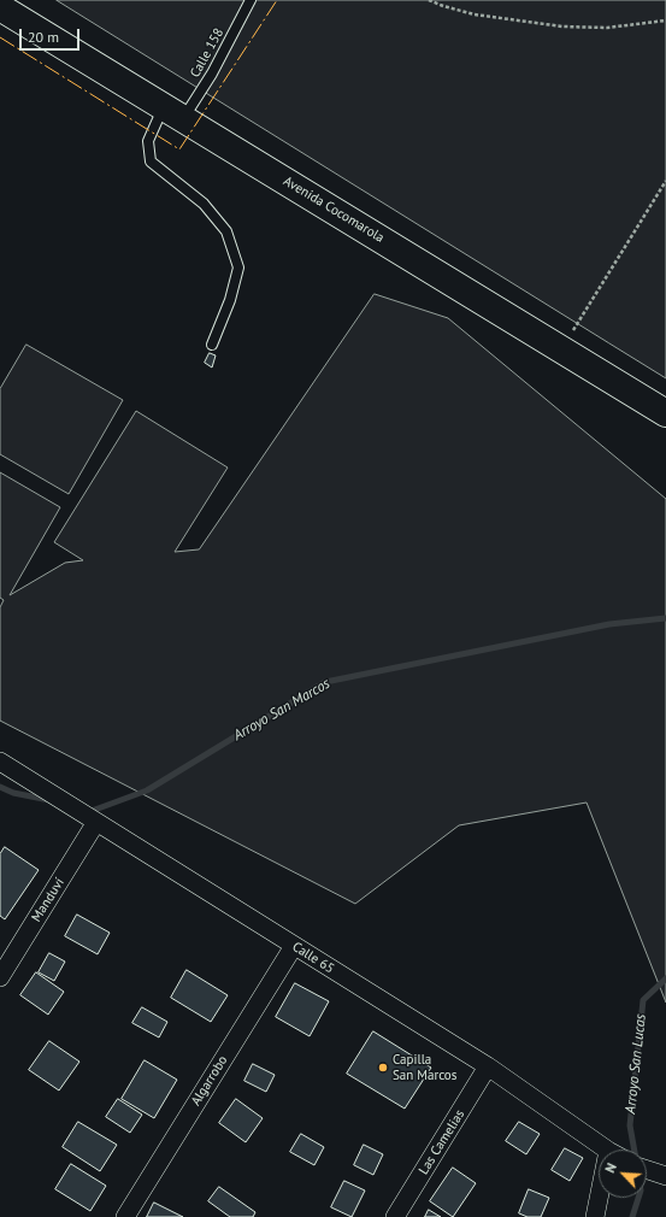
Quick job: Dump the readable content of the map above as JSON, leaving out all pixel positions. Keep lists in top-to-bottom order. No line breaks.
{"streets":{"main road":["Avenida Cocomarola"],"street":["Manduví","Calle 65","Algarrobo","Las Camelias"],"lane":["Calle 158"]},"crossings":[["Calle 158","Avenida Cocomarola"],["Manduví","Calle 65"],["Calle 65","Algarrobo"],["Calle 65","Las Camelias"]],"water":["Arroyo San Marcos","Arroyo San Lucas"],"places":["Capilla San Marcos"],"scale_bar":"20 m","north":"top left"}
